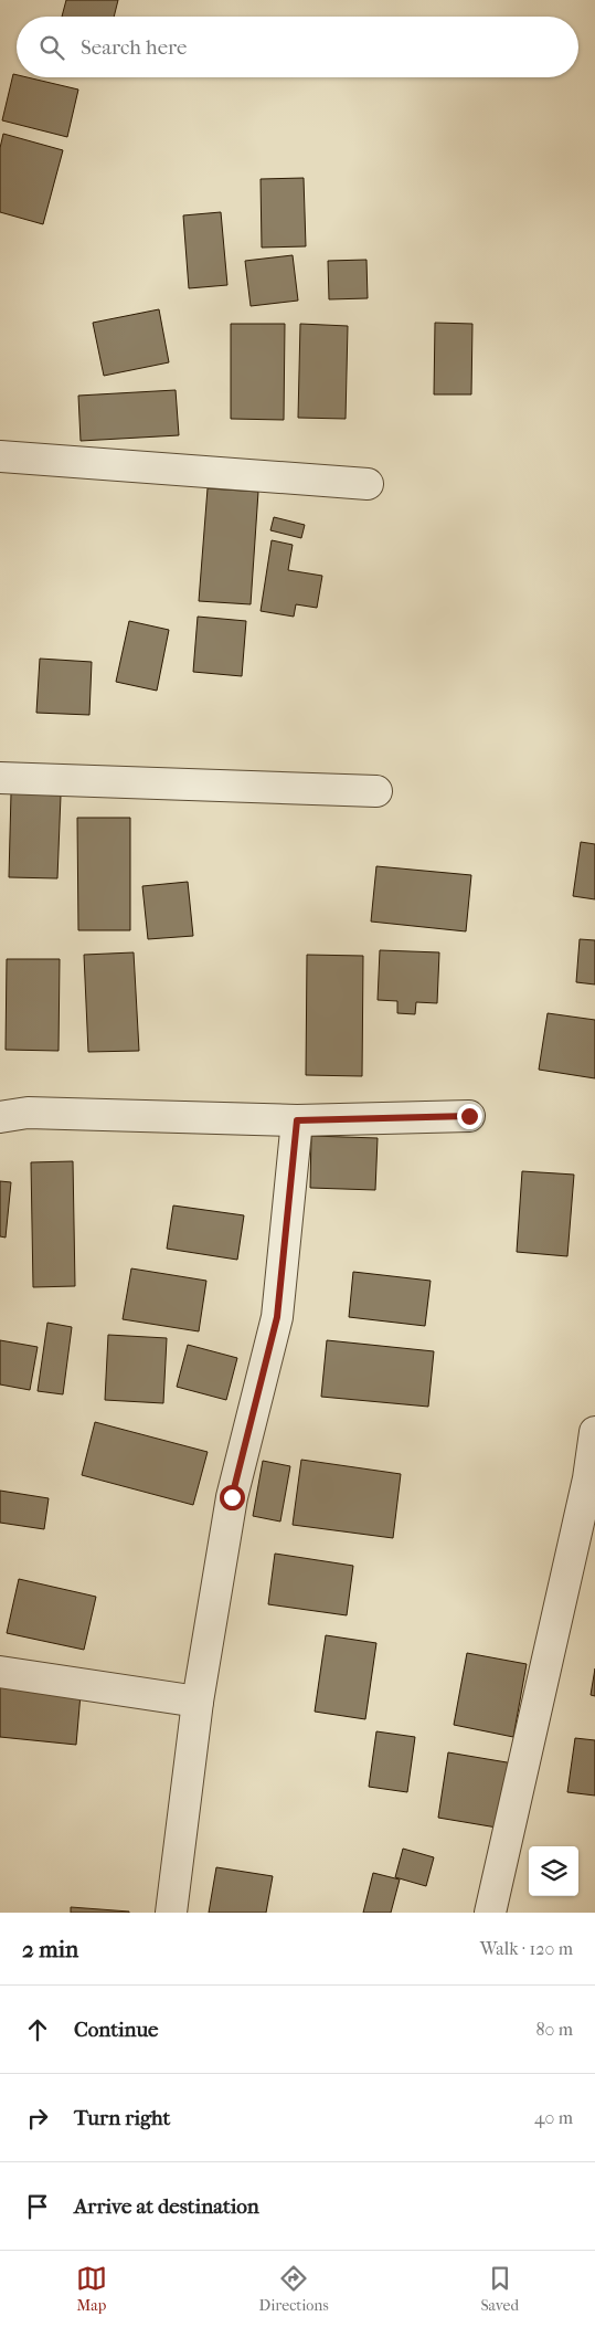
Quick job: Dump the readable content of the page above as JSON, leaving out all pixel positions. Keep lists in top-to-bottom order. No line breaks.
{"page":{"search":"Search here","heading":["2 min","Walk · 120 m"],"list":[["Continue","80 m"],["Turn right","40 m"],"Arrive at destination"],"nav":["Map","Directions","Saved"]}}
